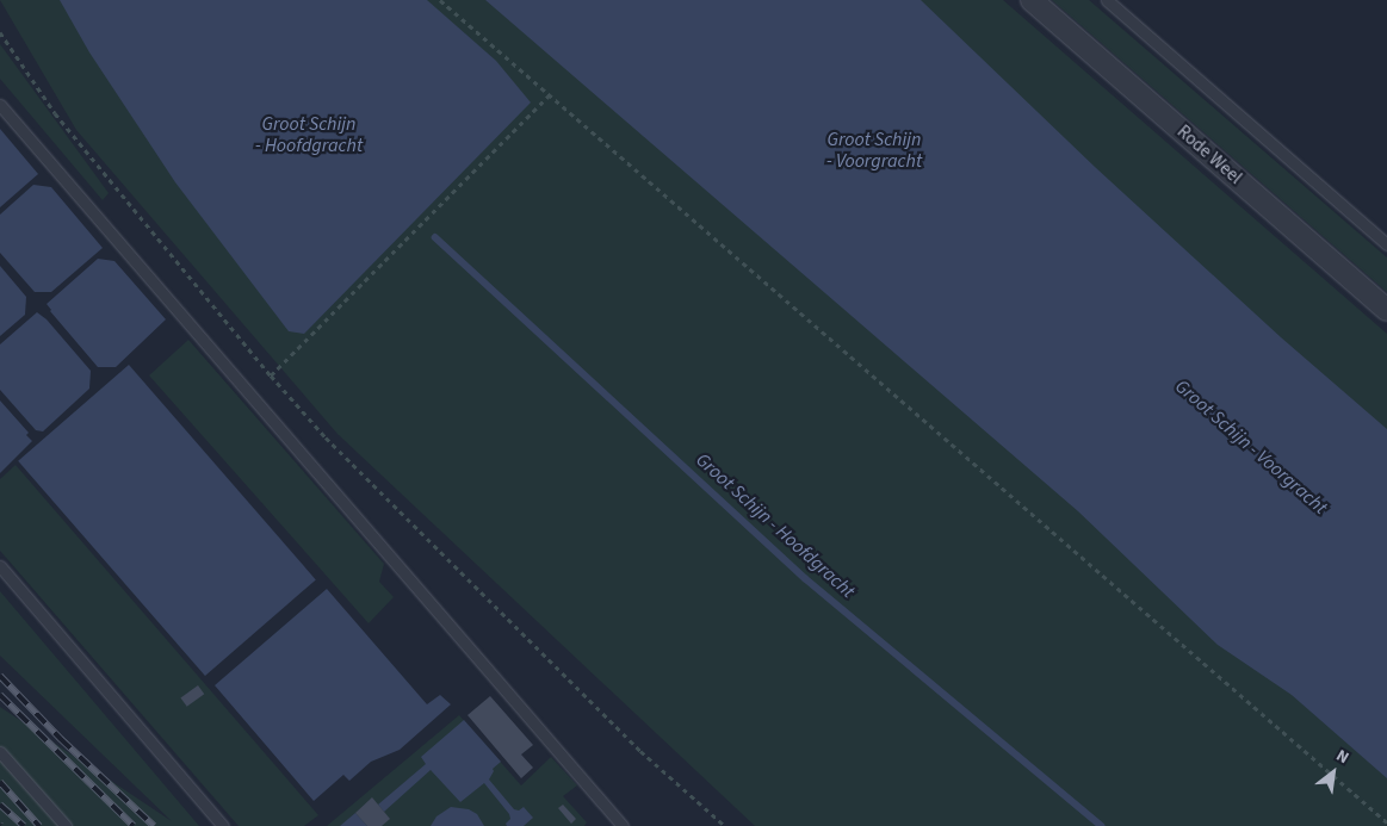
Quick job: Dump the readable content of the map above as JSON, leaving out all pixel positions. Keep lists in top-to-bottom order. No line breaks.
{"streets":{"street":["Rode Weel"]},"water":["Groot Schijn - Hoofdgracht","Groot Schijn - Voorgracht"],"north":"top right"}
